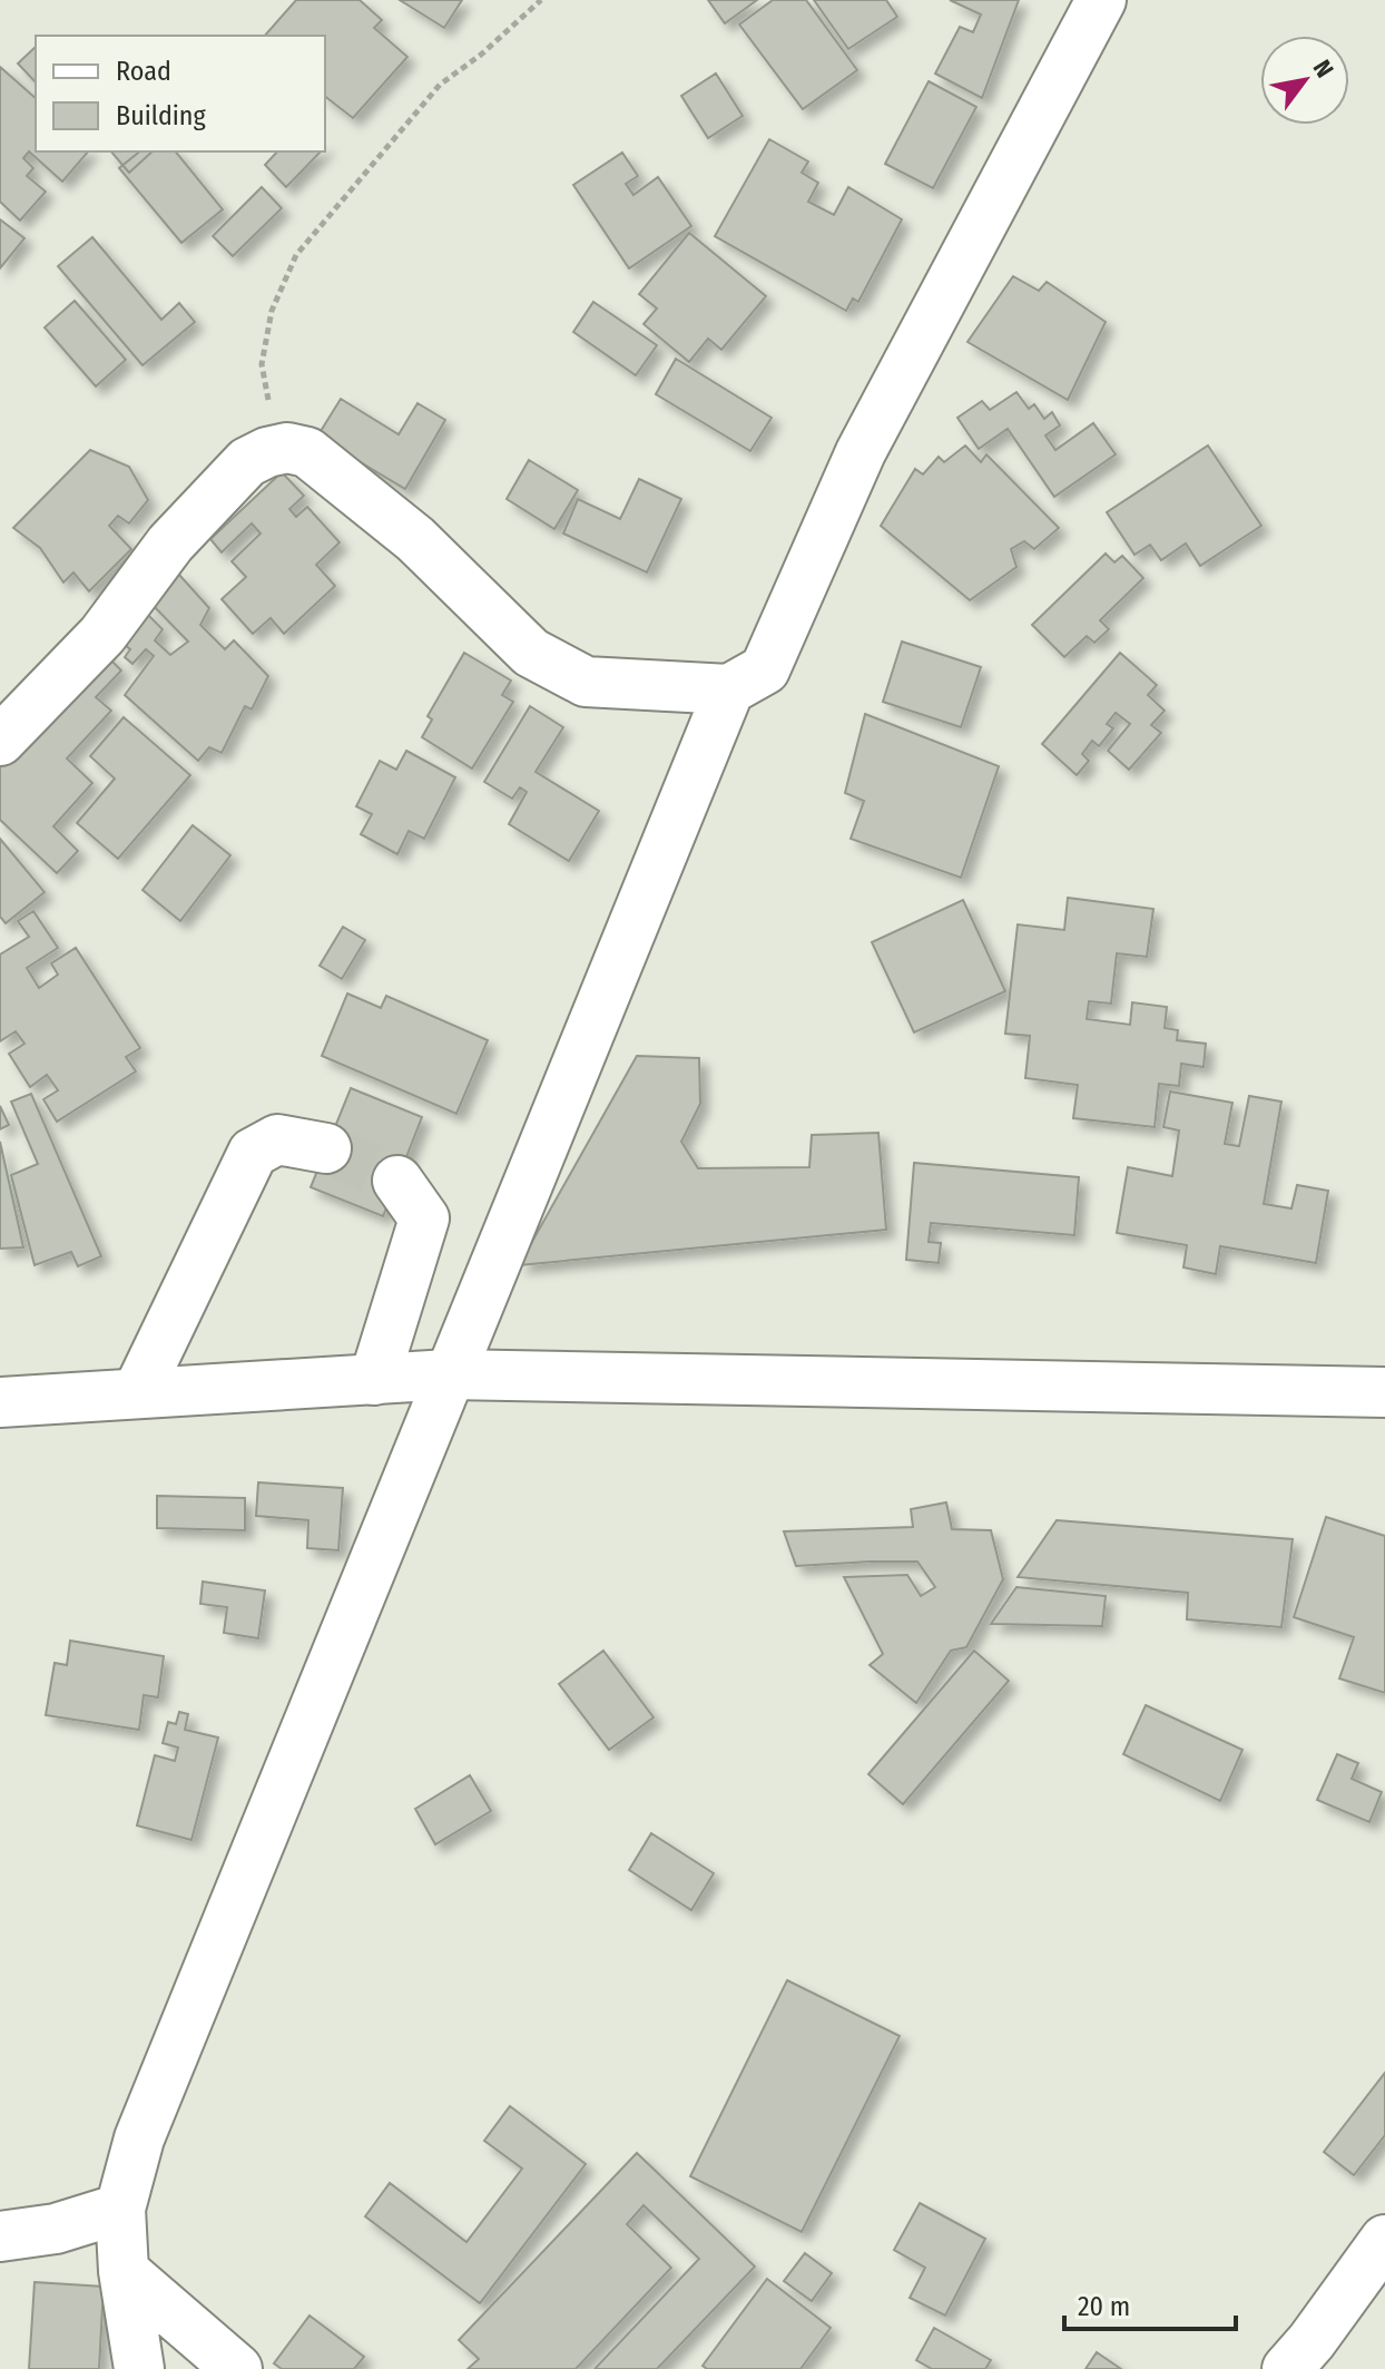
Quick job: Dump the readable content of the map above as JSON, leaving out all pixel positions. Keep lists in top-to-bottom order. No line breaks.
{"legend":["Road","Building"],"scale_bar":"20 m","north":"top right"}
